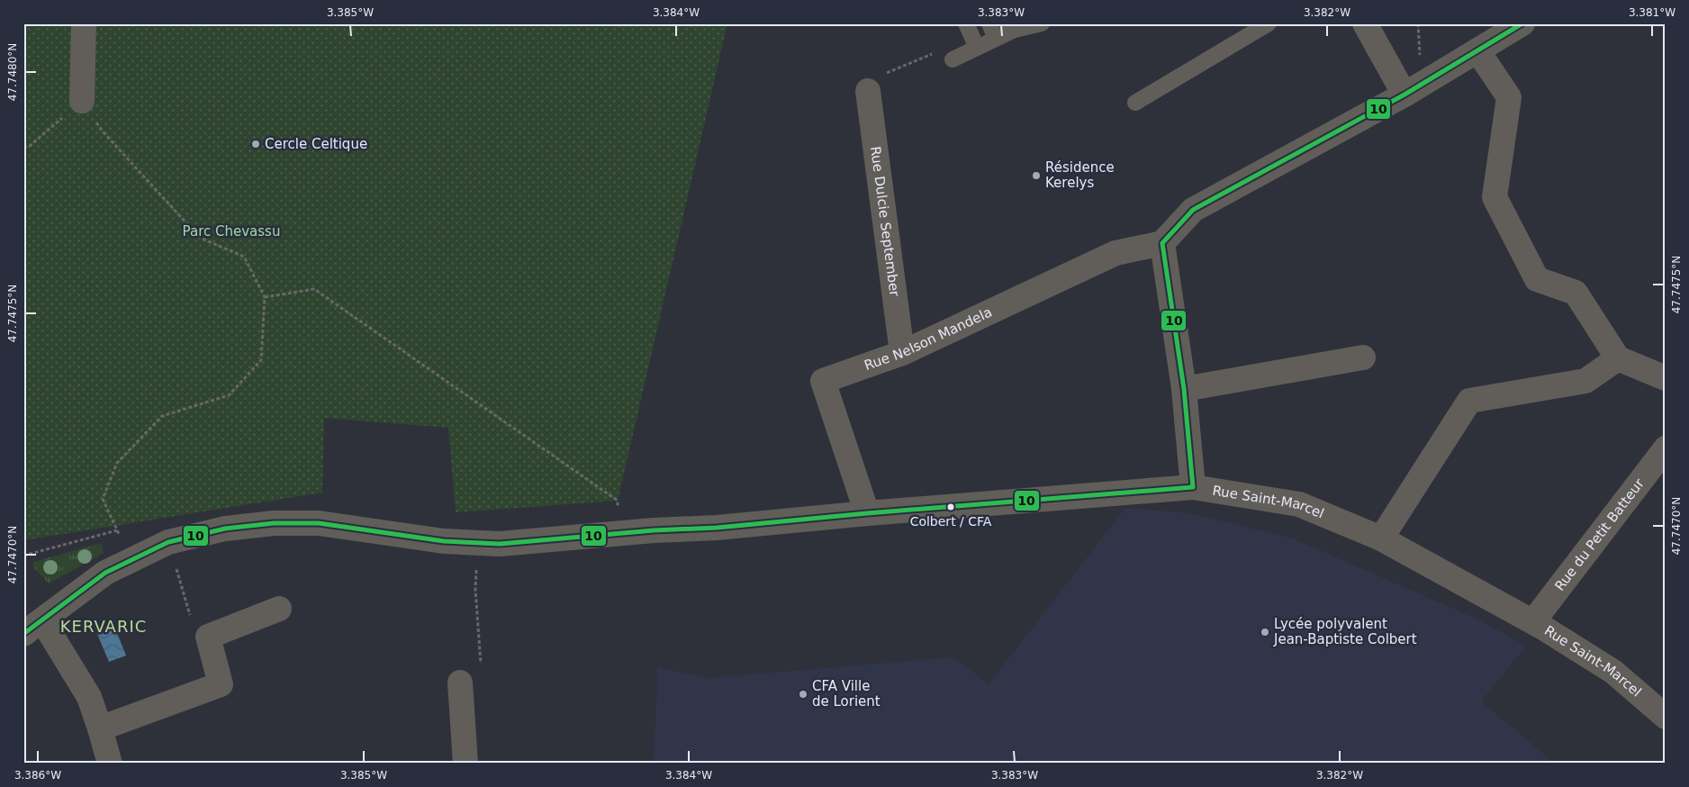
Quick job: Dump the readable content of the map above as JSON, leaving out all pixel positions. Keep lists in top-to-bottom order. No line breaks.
{"streets":{"street":["Rue Dulcie September","Rue Nelson Mandela","Rue Saint-Marcel","Rue du Petit Batteur"]},"crossings":[["Rue Dulcie September","Rue Nelson Mandela"],["Rue Nelson Mandela","Rue Saint-Marcel"],["Rue Saint-Marcel","Rue du Petit Batteur"]],"districts":["KERVARIC"],"parks":["Parc Chevassu"],"places":["Cercle Celtique","Résidence Kerelys","Colbert / CFA","Lycée polyvalent Jean-Baptiste Colbert","CFA Ville de Lorient"],"lines":["transit line 10"],"coordinates":["3.385°W","3.384°W","3.383°W","3.382°W","3.381°W","47.7480°N","47.7475°N","47.7470°N","3.386°W"]}
